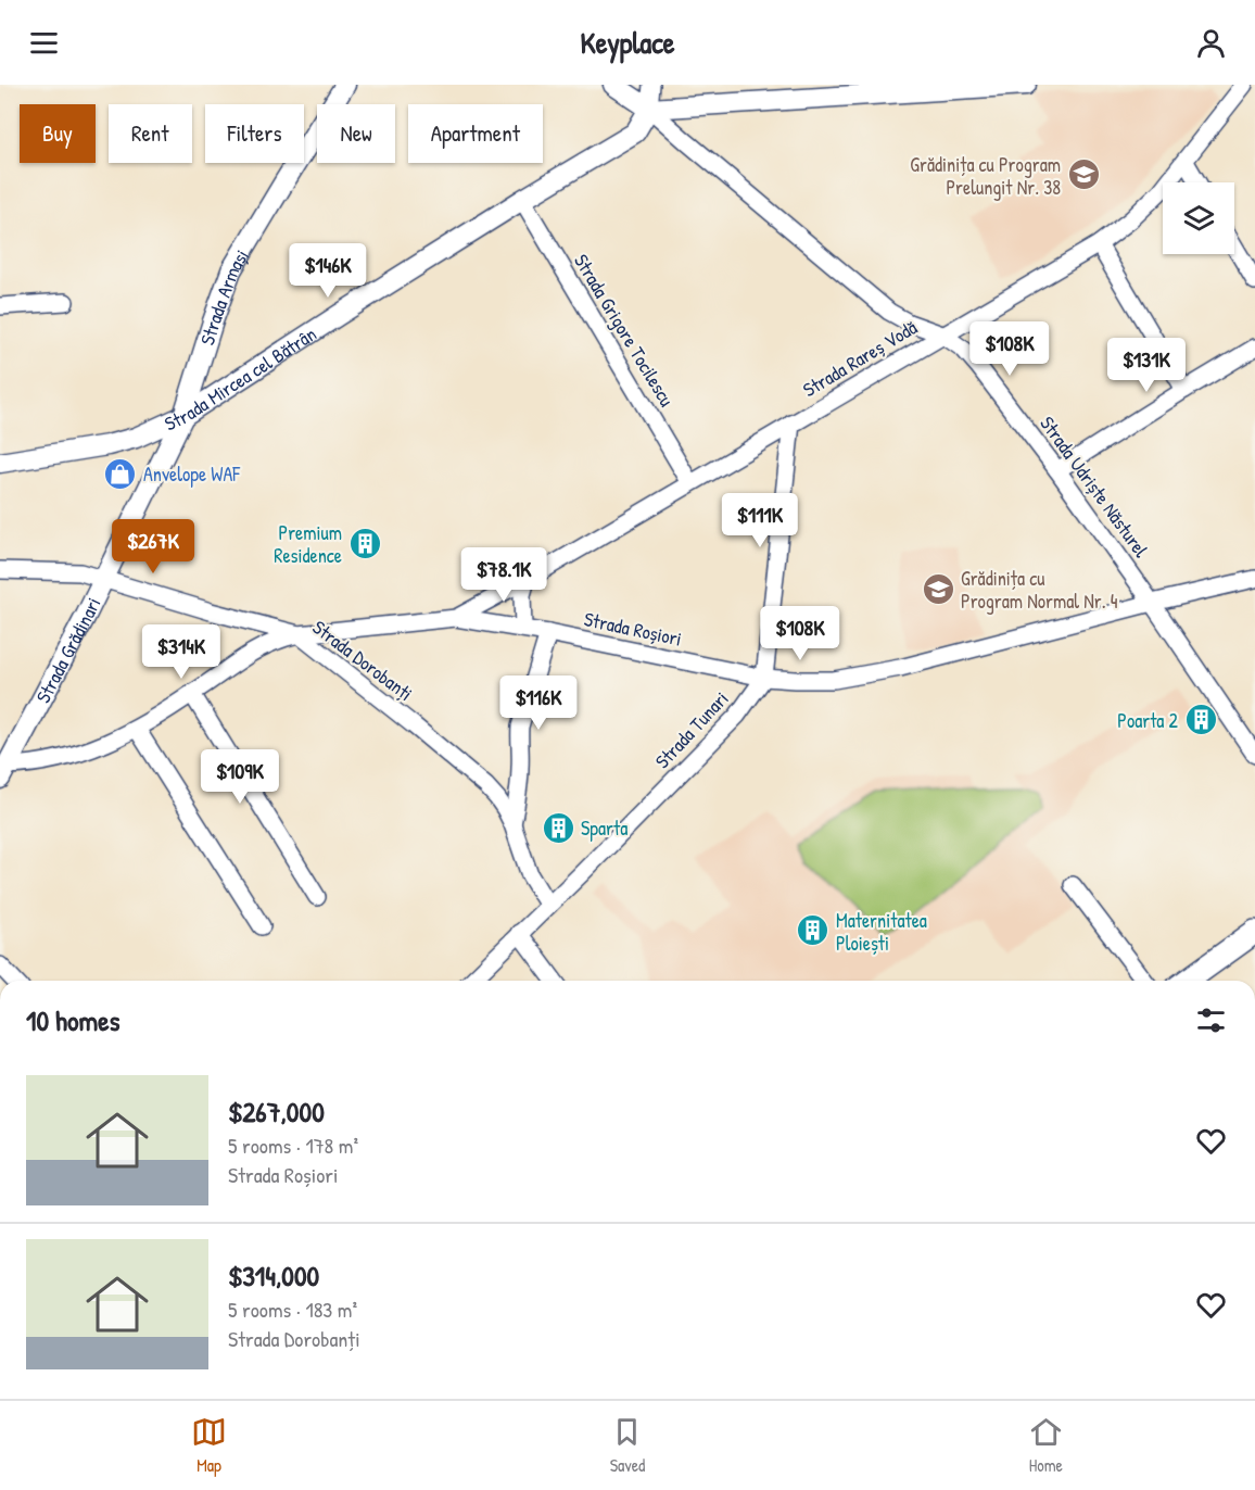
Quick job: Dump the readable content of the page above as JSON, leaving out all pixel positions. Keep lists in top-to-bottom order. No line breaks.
{"streets":{"street":["Strada Armași","Strada Grigore Tocilescu","Strada Rareș Vodă","Strada Mircea cel Bătrân","Strada Udriște Năsturel","Strada Roșiori","Strada Grădinari","Strada Dorobanți","Strada Tunari"]},"crossings":[["Strada Armași","Strada Mircea cel Bătrân"],["Strada Armași","Strada Grădinari"],["Strada Grigore Tocilescu","Strada Rareș Vodă"],["Strada Grigore Tocilescu","Strada Mircea cel Bătrân"],["Strada Rareș Vodă","Strada Udriște Năsturel"],["Strada Rareș Vodă","Strada Roșiori"],["Strada Rareș Vodă","Strada Tunari"],["Strada Mircea cel Bătrân","Strada Udriște Năsturel"],["Strada Mircea cel Bătrân","Strada Grădinari"],["Strada Udriște Năsturel","Strada Roșiori"],["Strada Roșiori","Strada Grădinari"],["Strada Roșiori","Strada Dorobanți"],["Strada Roșiori","Strada Tunari"],["Strada Grădinari","Strada Dorobanți"],["Strada Dorobanți","Strada Tunari"]],"places":{"school or university":["Grădinița cu Program Prelungit Nr. 38","Grădinița cu Program Normal Nr. 4"],"shop":["Anvelope WAF"],"building":["Premium Residence","Poarta 2","Sparta","Maternitatea Ploiești"]},"page":{"header":"Keyplace","chip":["Buy","Rent","Filters","New","Apartment"],"price":["$146K","$108K","$131K","$111K","$267K","$78.1K","$108K","$314K","$116K","$109K"],"heading":"10 homes","list":[{"name":"$267,000","note":"5 rooms · 178 m² · Strada Roșiori"},{"name":"$314,000","note":"5 rooms · 183 m² · Strada Dorobanți"}],"tabs":["Map","Saved","Home"]}}
